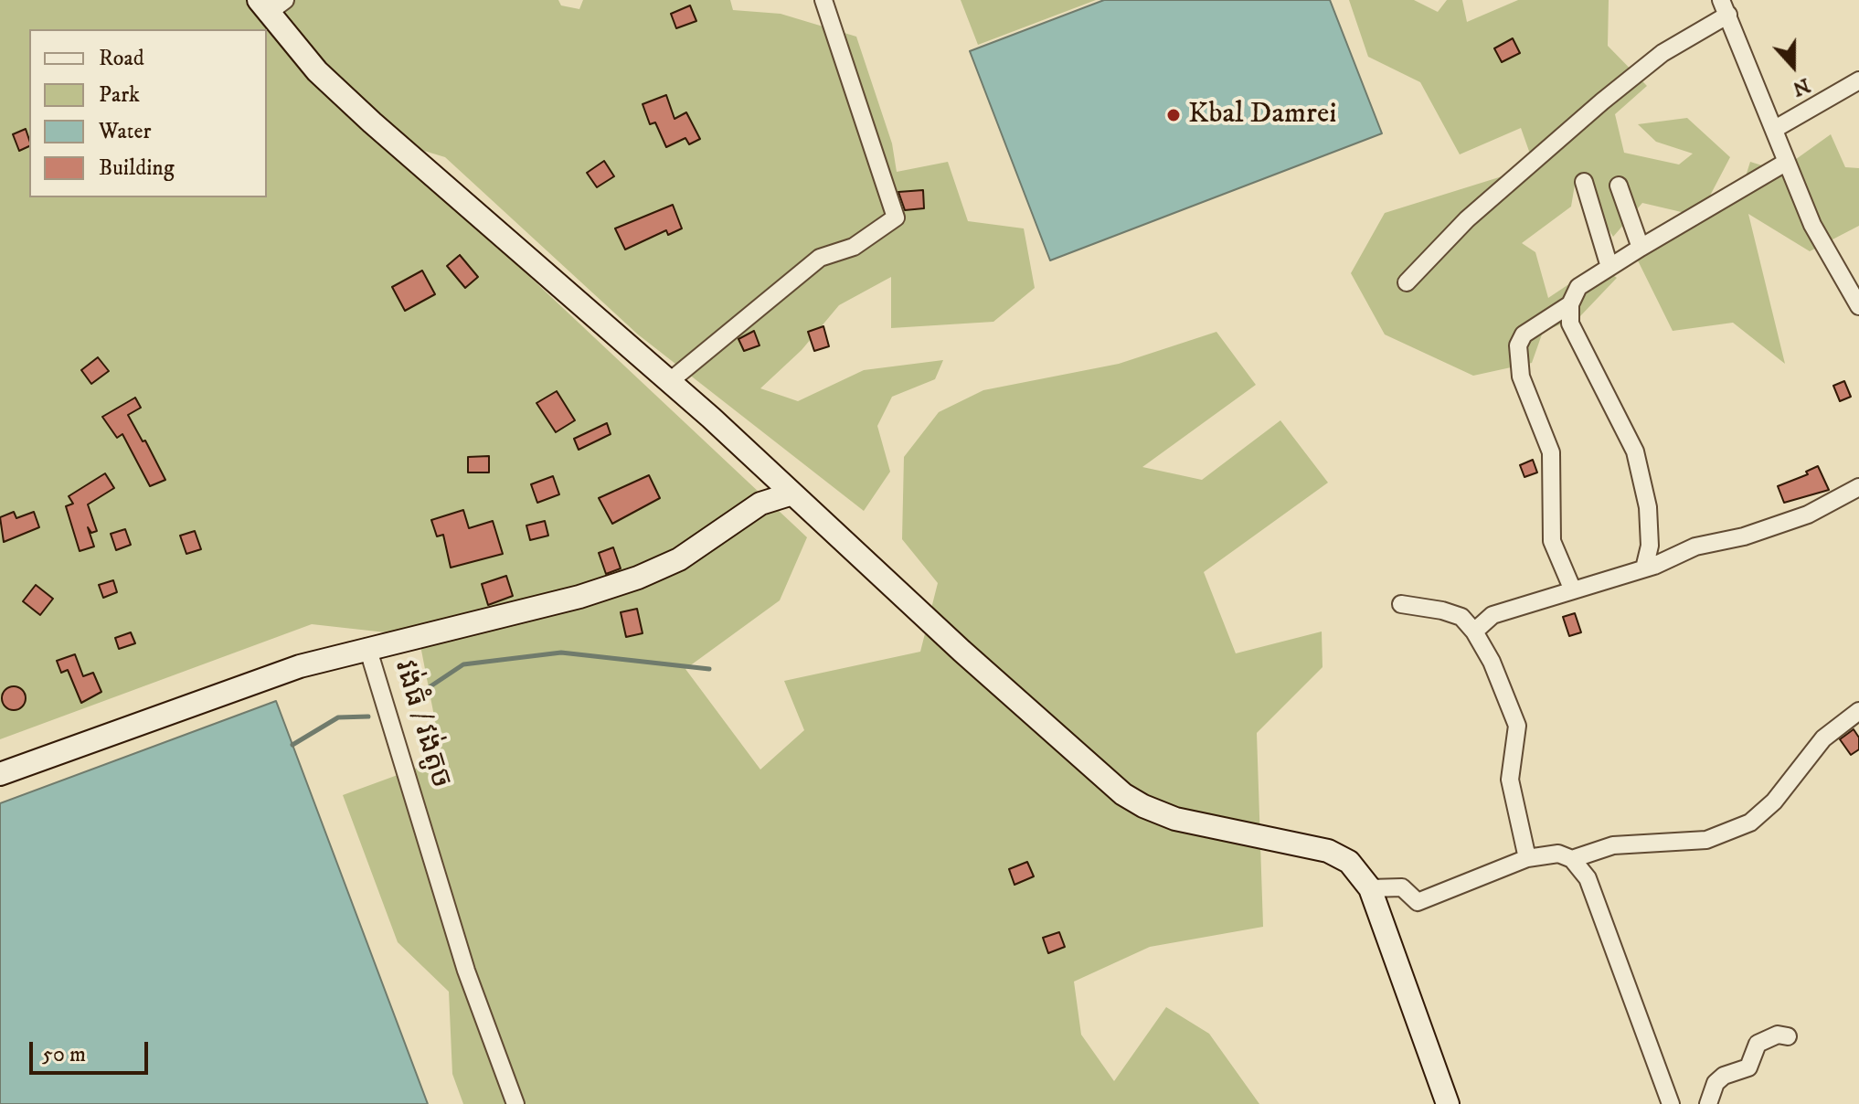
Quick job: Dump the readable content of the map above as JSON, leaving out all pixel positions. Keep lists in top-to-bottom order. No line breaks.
{"streets":{"main road":["វង់ធំ / វង់តូច"]},"places":["Kbal Damrei"],"legend":["Road","Park","Water","Building"],"scale_bar":"50 m","north":"bottom"}
